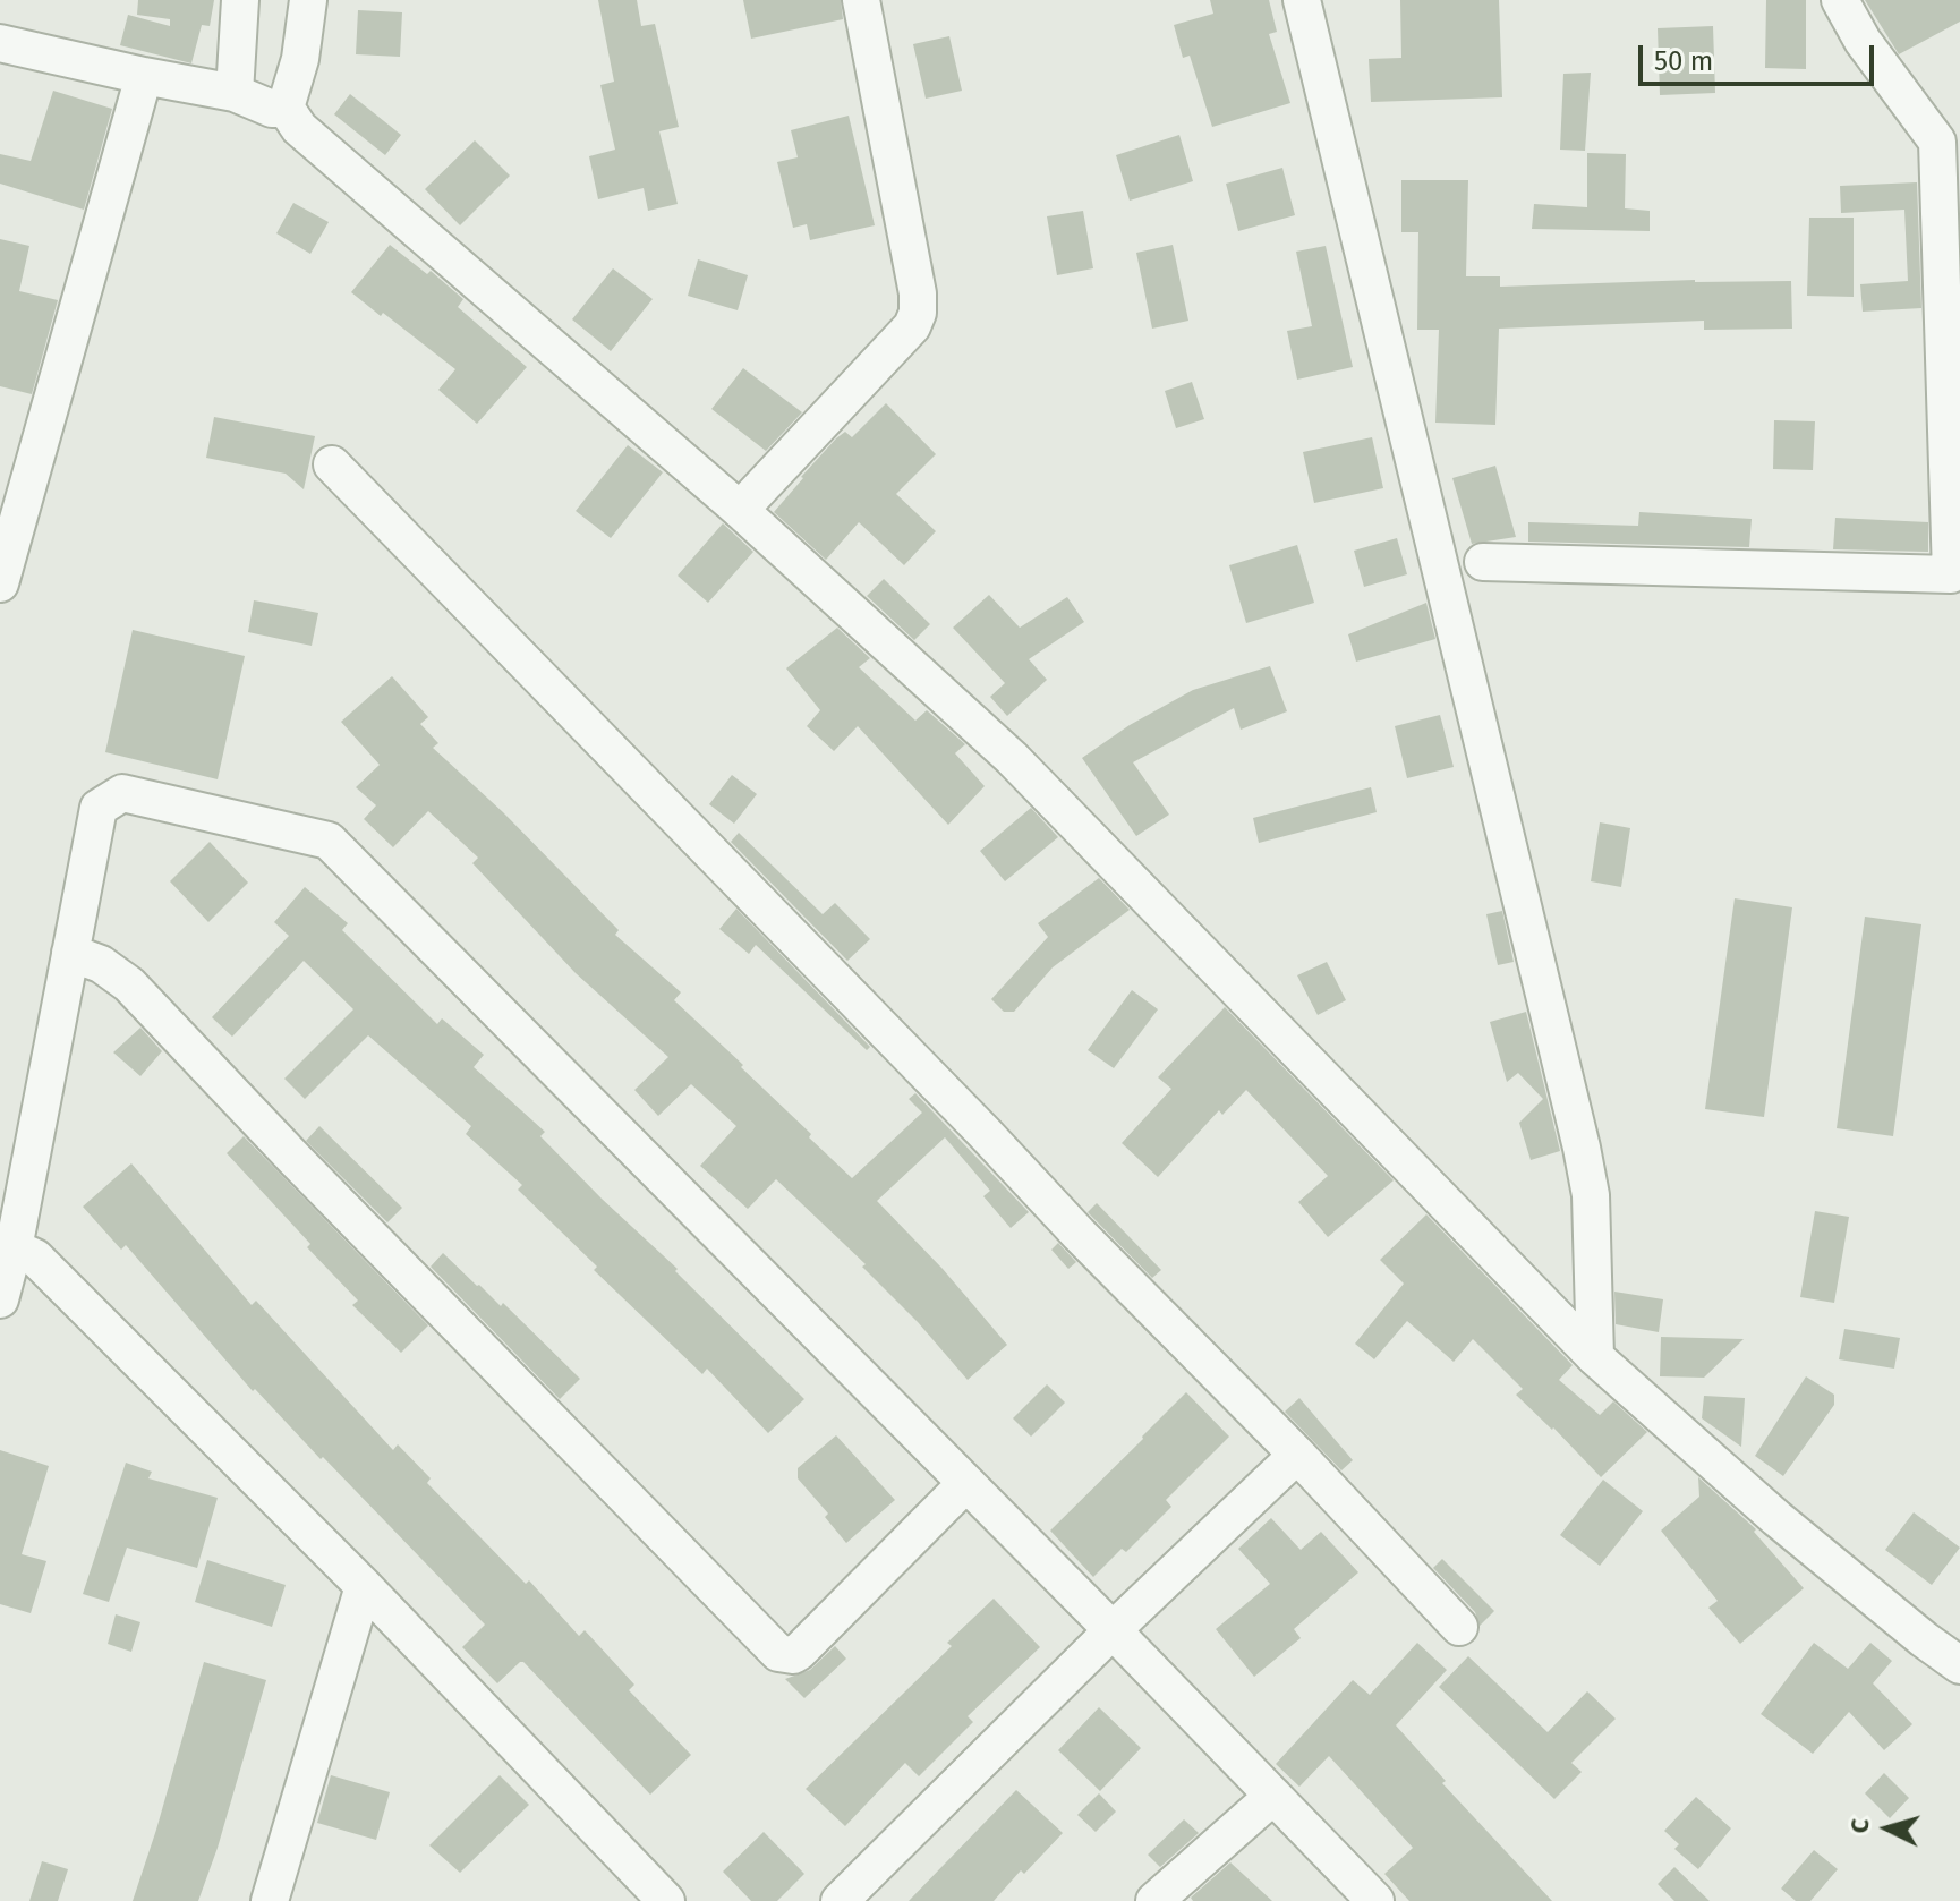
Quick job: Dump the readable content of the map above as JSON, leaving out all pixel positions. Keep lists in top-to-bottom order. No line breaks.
{"scale_bar":"50 m","north":"left"}
